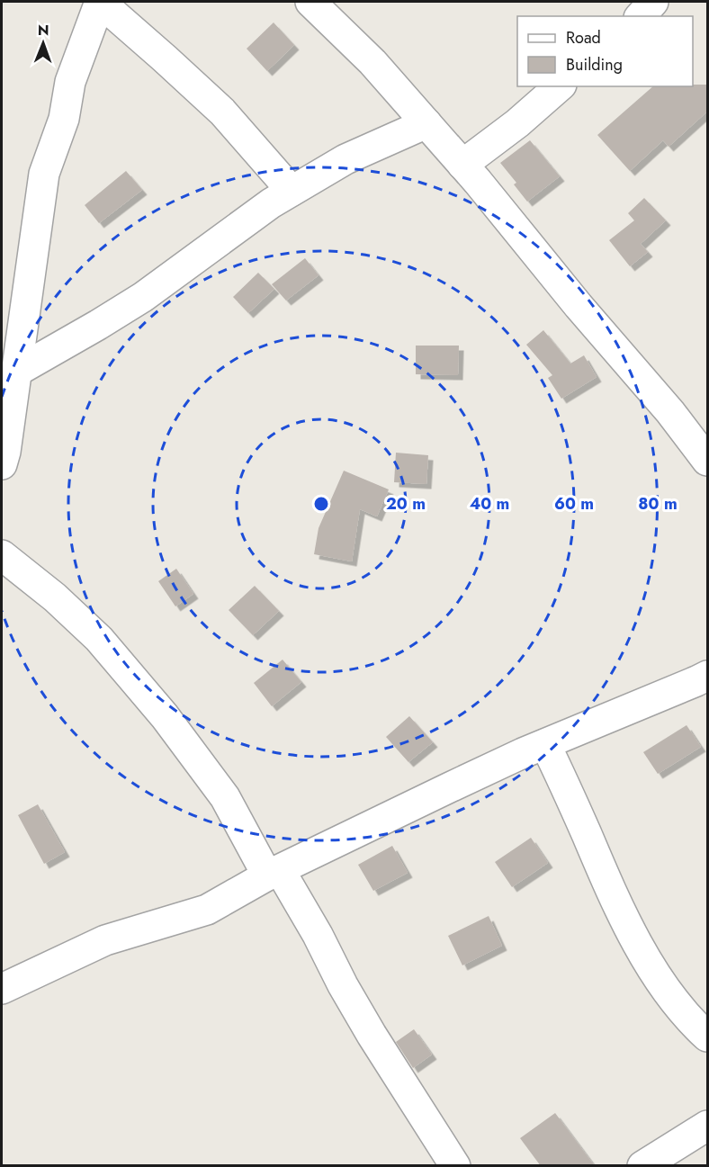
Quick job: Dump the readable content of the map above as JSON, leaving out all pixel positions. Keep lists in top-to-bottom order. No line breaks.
{"legend":["Road","Building"],"north":"top","rings":["20 m","40 m","60 m","80 m"]}
